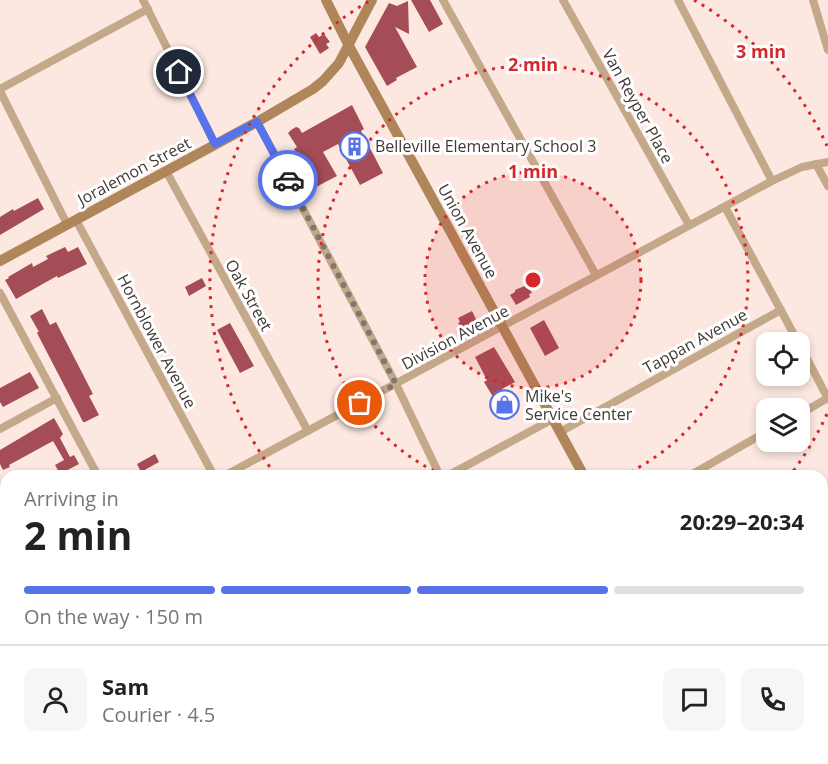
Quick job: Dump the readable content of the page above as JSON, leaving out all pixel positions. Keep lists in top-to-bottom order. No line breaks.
{"streets":{"street":["Van Reyper Place","Joralemon Street","Union Avenue","Oak Street","Division Avenue","Hornblower Avenue","Tappan Avenue"]},"crossings":[["Van Reyper Place","Division Avenue"],["Joralemon Street","Union Avenue"],["Joralemon Street","Oak Street"],["Joralemon Street","Hornblower Avenue"],["Union Avenue","Division Avenue"],["Union Avenue","Tappan Avenue"],["Oak Street","Division Avenue"]],"places":{"building":["Belleville Elementary School 3"],"shop":["Mike's Service Center"]},"page":{"heading":["2 min","Arriving in","20:29–20:34"],"panel":["Sam","Courier · 4.5"],"bar":"On the way · 150 m"},"rings":["3 min","2 min","1 min"]}
